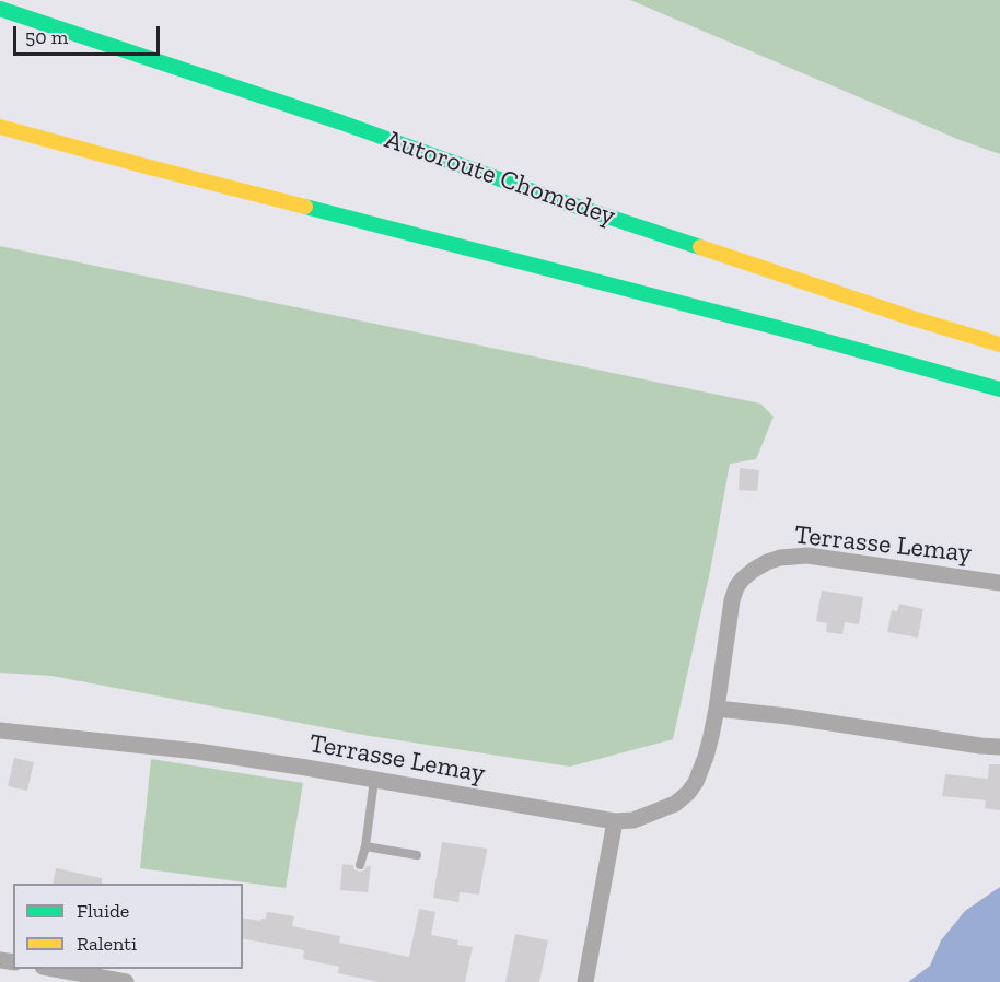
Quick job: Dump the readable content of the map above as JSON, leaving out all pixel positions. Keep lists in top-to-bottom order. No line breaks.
{"streets":{"highway":["Autoroute Chomedey"],"street":["Terrasse Lemay"]},"legend":["Fluide","Ralenti"],"scale_bar":"50 m"}
